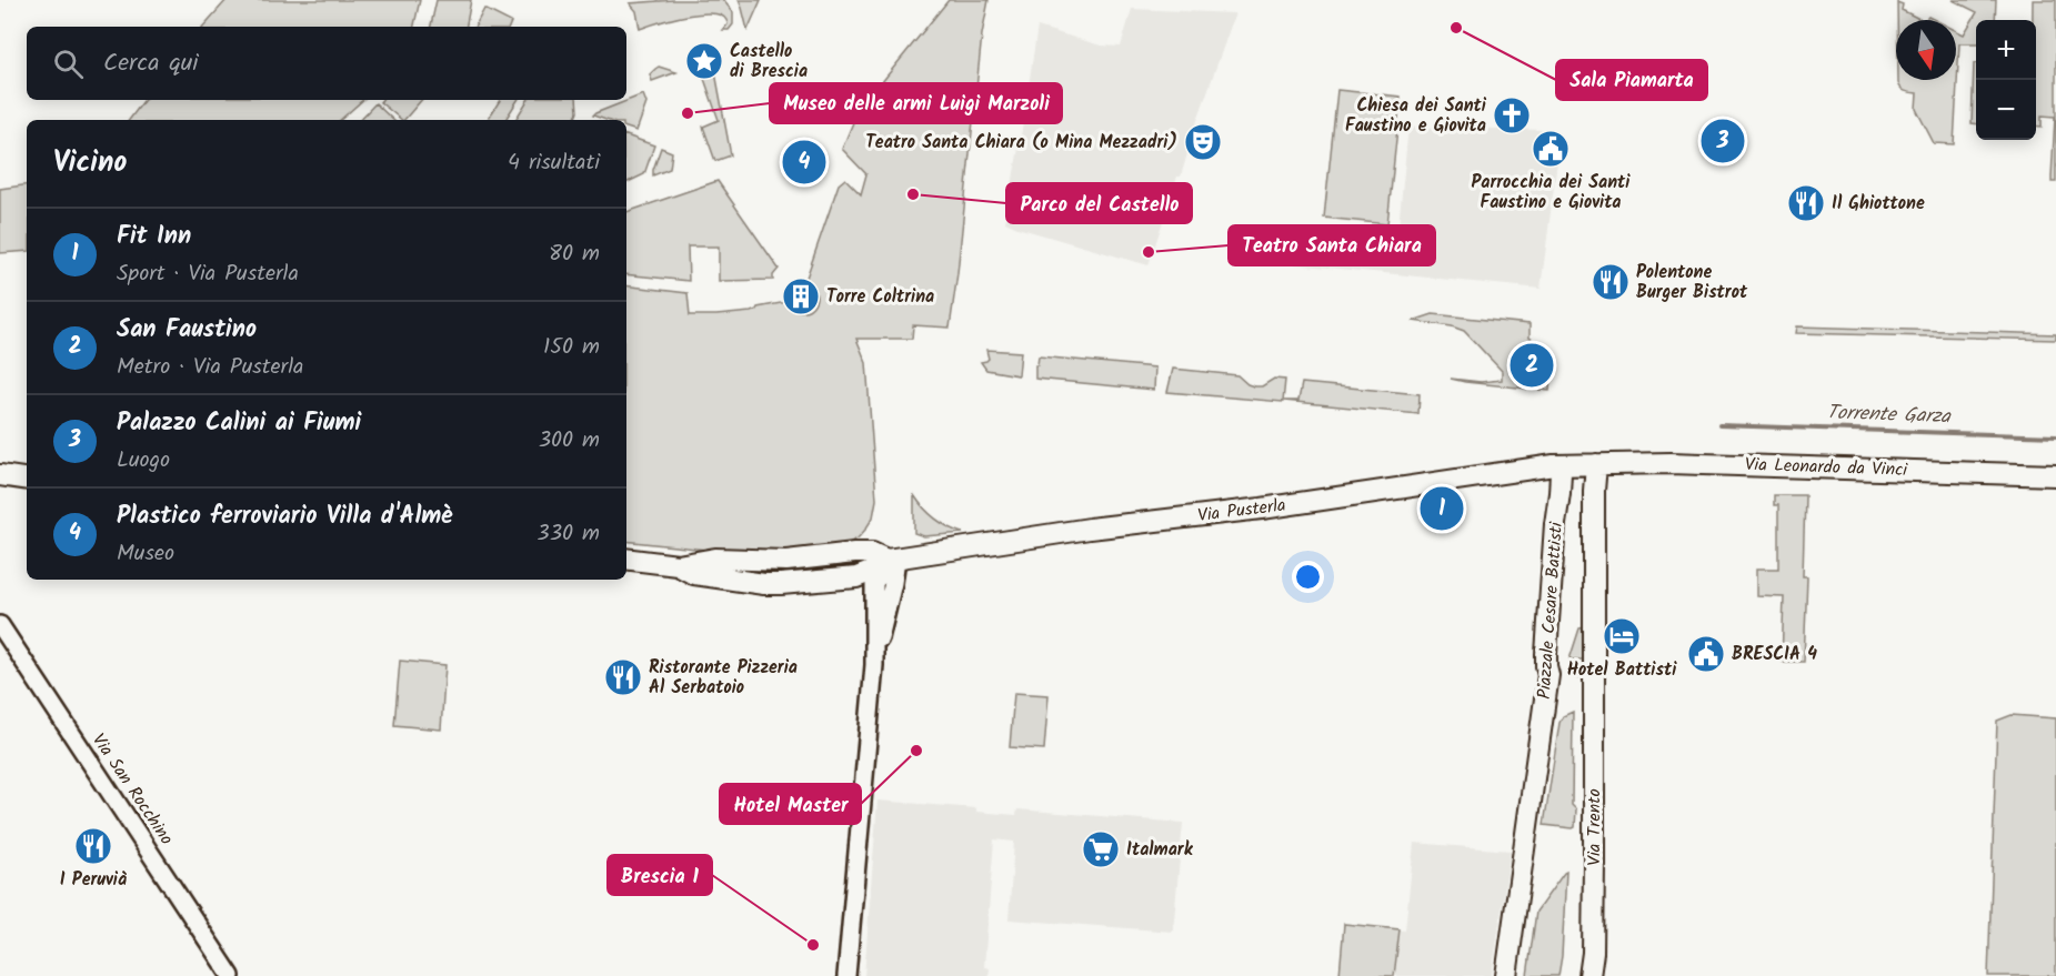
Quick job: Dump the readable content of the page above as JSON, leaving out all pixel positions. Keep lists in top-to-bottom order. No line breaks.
{"streets":{"main road":["Via Leonardo da Vinci","Via Pusterla","Piazzale Cesare Battisti","Via Trento"],"street":["Via San Rocchino"]},"crossings":[["Via Leonardo da Vinci","Via Pusterla"],["Via Leonardo da Vinci","Piazzale Cesare Battisti"],["Via Pusterla","Piazzale Cesare Battisti"],["Piazzale Cesare Battisti","Via Trento"]],"water":["Torrente Garza"],"places":{"other":["Sala Piamarta","Museo delle armi Luigi Marzoli","Parco del Castello","Teatro Santa Chiara","Hotel Master","Brescia 1"],"place":["Castello di Brescia"],"church":["Chiesa dei Santi Faustino e Giovita"],"theatre":["Teatro Santa Chiara (o Mina Mezzadri)"],"public building":["Parrocchia dei Santi Faustino e Giovita","BRESCIA 4"],"restaurant":["Il Ghiottone","Polentone Burger Bistrot","Ristorante Pizzeria Al Serbatoio","I Peruvià"],"building":["Torre Coltrina"],"hotel":["Hotel Battisti"],"supermarket":["Italmark"]},"north":"bottom","page":{"map_buttons":["+","−"],"search":"Cerca qui","pins":["3","4","2","1"],"heading":["Vicino","4 risultati"],"list":[{"mark":"1","name":"Fit Inn","note":"Sport · Via Pusterla","value":"80 m"},{"mark":"2","name":"San Faustino","note":"Metro · Via Pusterla","value":"150 m"},{"mark":"3","name":"Palazzo Calini ai Fiumi","note":"Luogo","value":"300 m"},{"mark":"4","name":"Plastico ferroviario Villa d'Almè","note":"Museo","value":"330 m"}]}}
